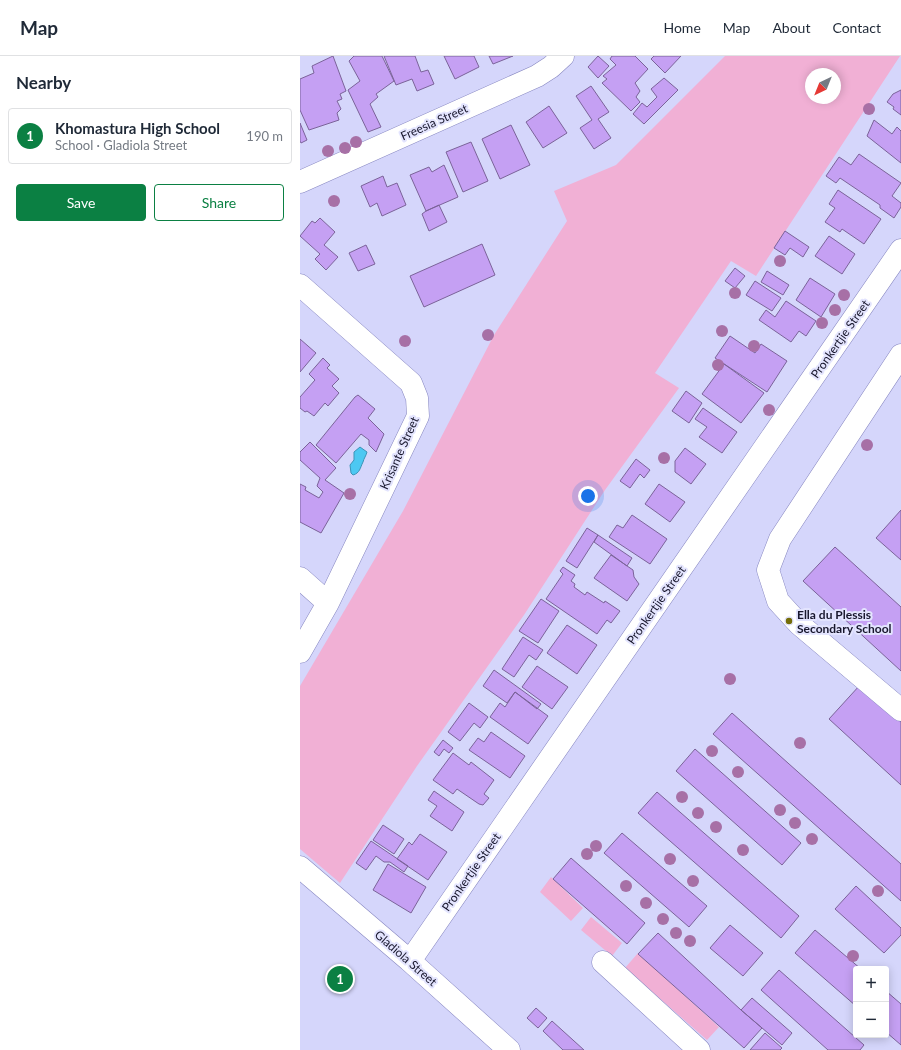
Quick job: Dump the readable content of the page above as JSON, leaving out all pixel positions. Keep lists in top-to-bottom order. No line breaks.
{"streets":{"street":["Freesia Street","Pronkertjie Street","Krisante Street","Gladiola Street"]},"crossings":[["Pronkertjie Street","Gladiola Street"]],"places":["Ella du Plessis Secondary School"],"north":"bottom left","page":{"header":"Map","nav":["Home","Map","About","Contact"],"heading":"Nearby","list":[{"mark":"1","name":"Khomastura High School","note":"School · Gladiola Street","value":"190 m"}],"buttons":["Save","Share"],"pins":"1","map_buttons":["+","−"]}}
